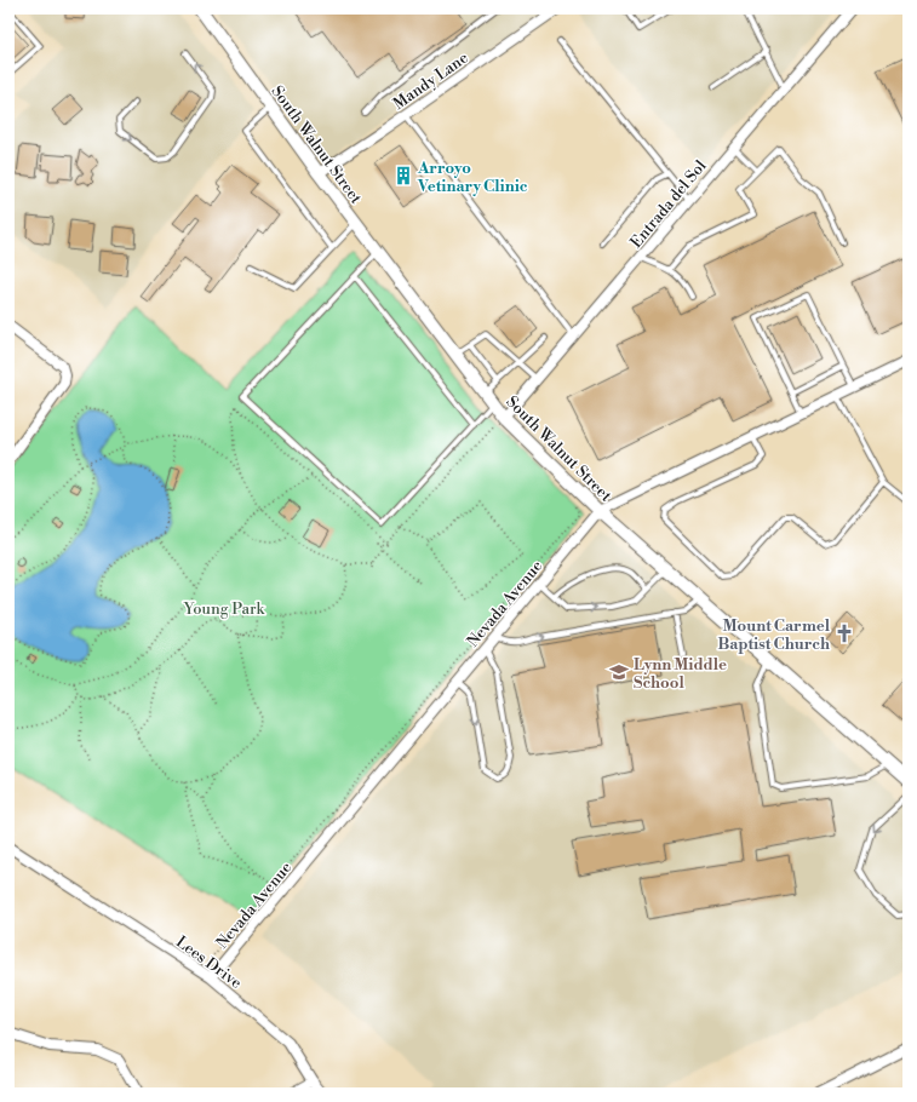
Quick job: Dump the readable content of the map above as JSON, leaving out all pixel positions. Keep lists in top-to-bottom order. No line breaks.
{"streets":{"street":["Mandy Lane","South Walnut Street","Entrada del Sol","Nevada Avenue","Lees Drive"]},"crossings":[["Mandy Lane","South Walnut Street"],["South Walnut Street","Entrada del Sol"],["South Walnut Street","Nevada Avenue"],["Nevada Avenue","Lees Drive"]],"parks":["Young Park"],"places":{"building":["Arroyo Vetinary Clinic"],"church":["Mount Carmel Baptist Church"],"school or university":["Lynn Middle School"]}}
